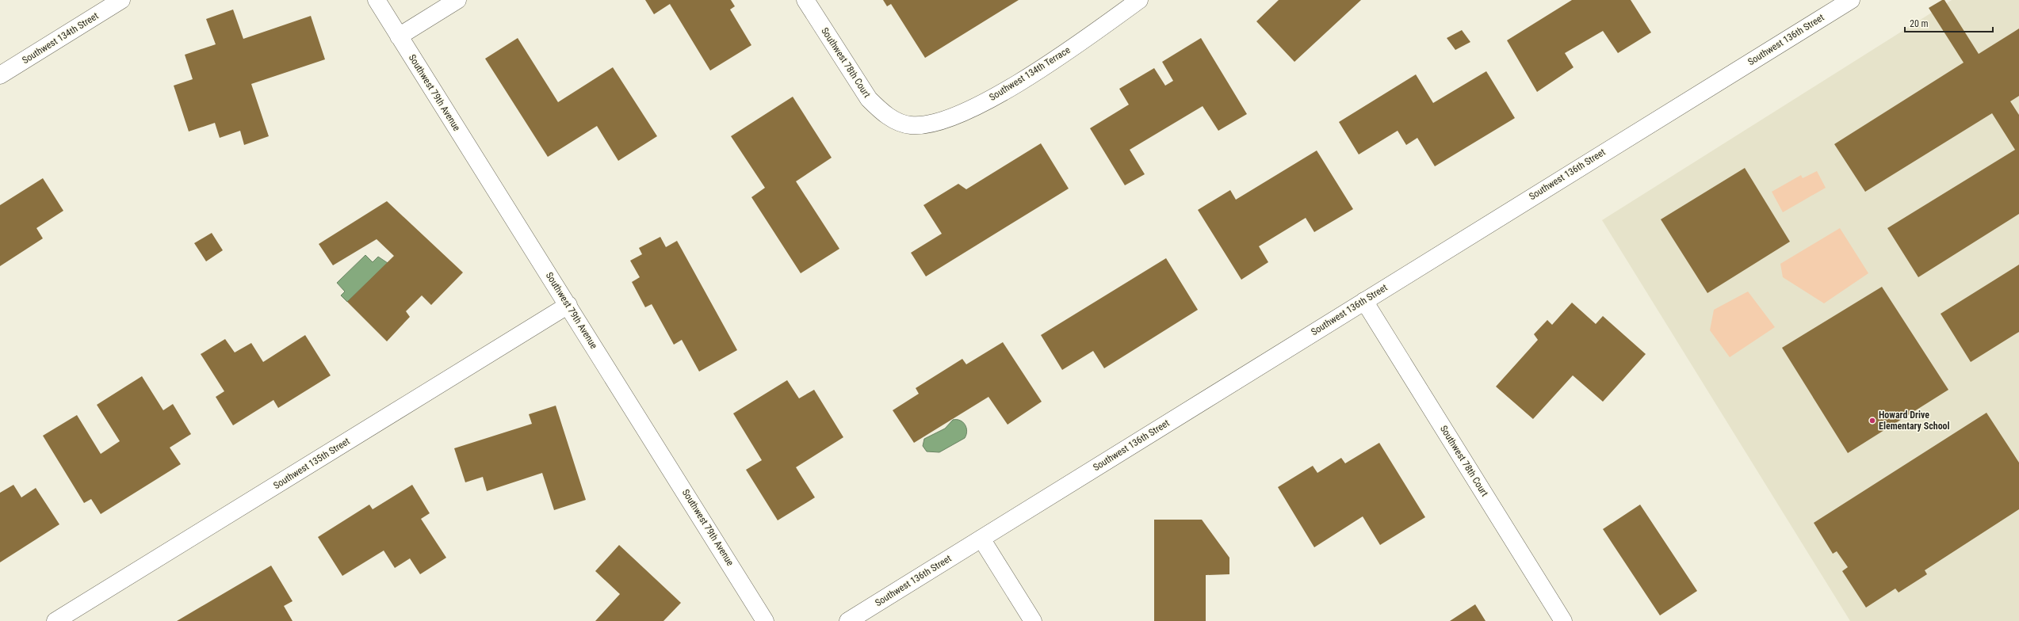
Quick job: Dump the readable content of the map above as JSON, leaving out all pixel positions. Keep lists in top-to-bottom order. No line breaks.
{"streets":{"street":["Southwest 134th Street","Southwest 136th Street","Southwest 78th Court","Southwest 134th Terrace","Southwest 79th Avenue","Southwest 135th Street"]},"crossings":[["Southwest 136th Street","Southwest 78th Court"],["Southwest 78th Court","Southwest 134th Terrace"],["Southwest 79th Avenue","Southwest 135th Street"]],"places":["Howard Drive Elementary School"],"scale_bar":"20 m"}
